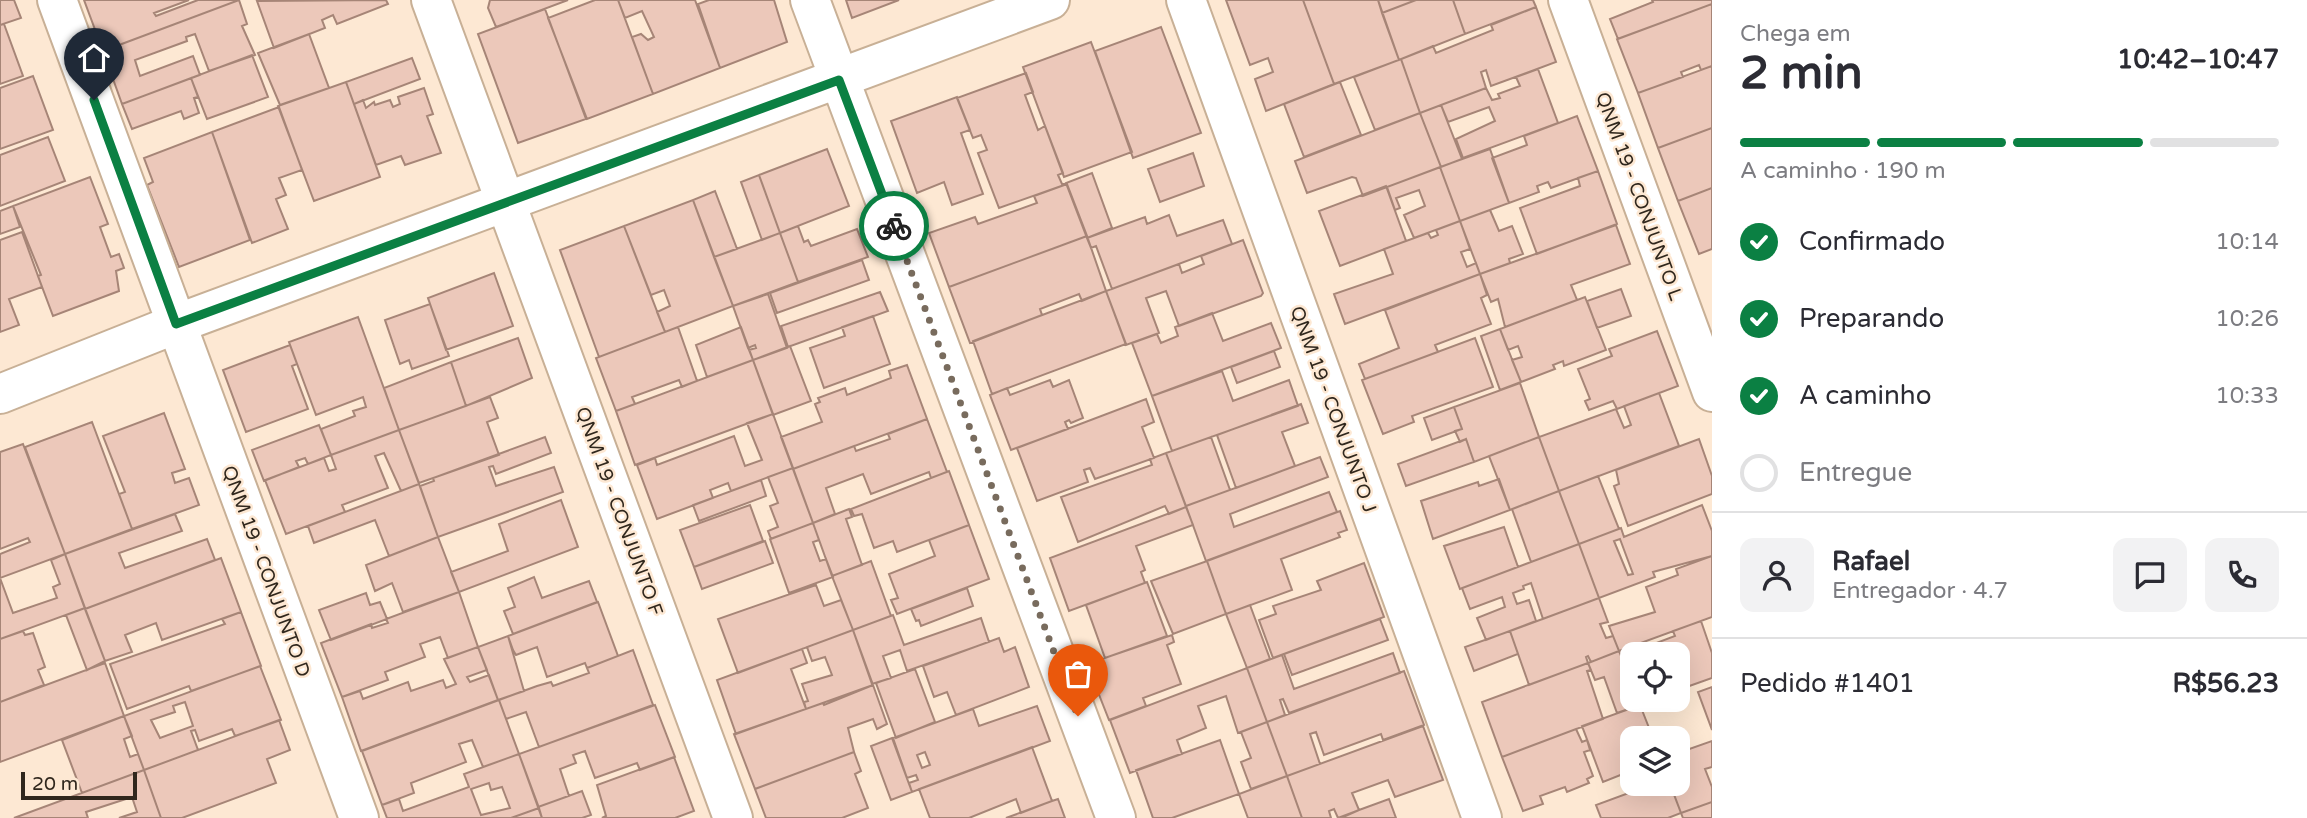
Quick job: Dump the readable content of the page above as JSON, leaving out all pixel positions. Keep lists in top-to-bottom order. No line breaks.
{"streets":{"street":["QNM 19 - CONJUNTO L","QNM 19 - CONJUNTO J","QNM 19 - CONJUNTO F","QNM 19 - CONJUNTO D"]},"scale_bar":"20 m","page":{"heading":["2 min","Chega em","10:42–10:47"],"panel":["Rafael","Entregador · 4.7","Pedido #1401","R$56.23"],"bar":"A caminho · 190 m","list":[["Confirmado","10:14"],["Preparando","10:26"],["A caminho","10:33"],"Entregue"],"scale":"20 m"}}
